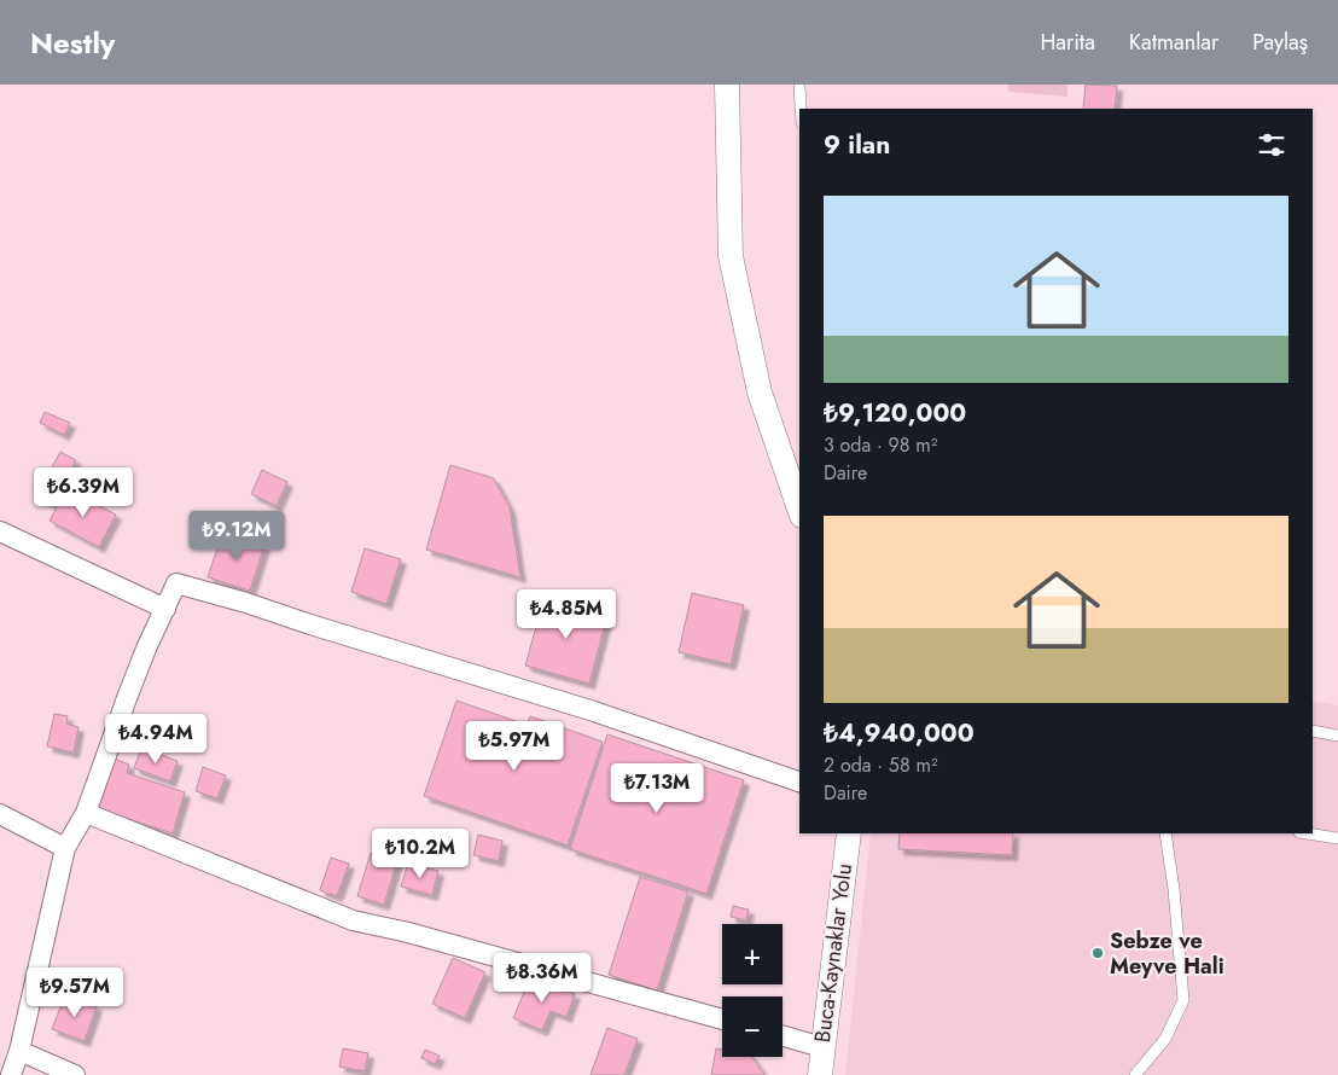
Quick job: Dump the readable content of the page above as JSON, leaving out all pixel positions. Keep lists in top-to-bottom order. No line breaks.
{"streets":{"street":["Buca-Kaynaklar Yolu"]},"places":["Sebze ve Meyve Hali"],"page":{"header":"Nestly","nav":["Harita","Katmanlar","Paylaş"],"heading":"9 ilan","list":[{"name":"₺9,120,000","note":"3 oda · 98 m² · Daire"},{"name":"₺4,940,000","note":"2 oda · 58 m² · Daire"}],"price":["₺6.39M","₺9.12M","₺4.85M","₺4.94M","₺5.97M","₺7.13M","₺10.2M","₺8.36M","₺9.57M"],"map_buttons":["+","−"]}}
